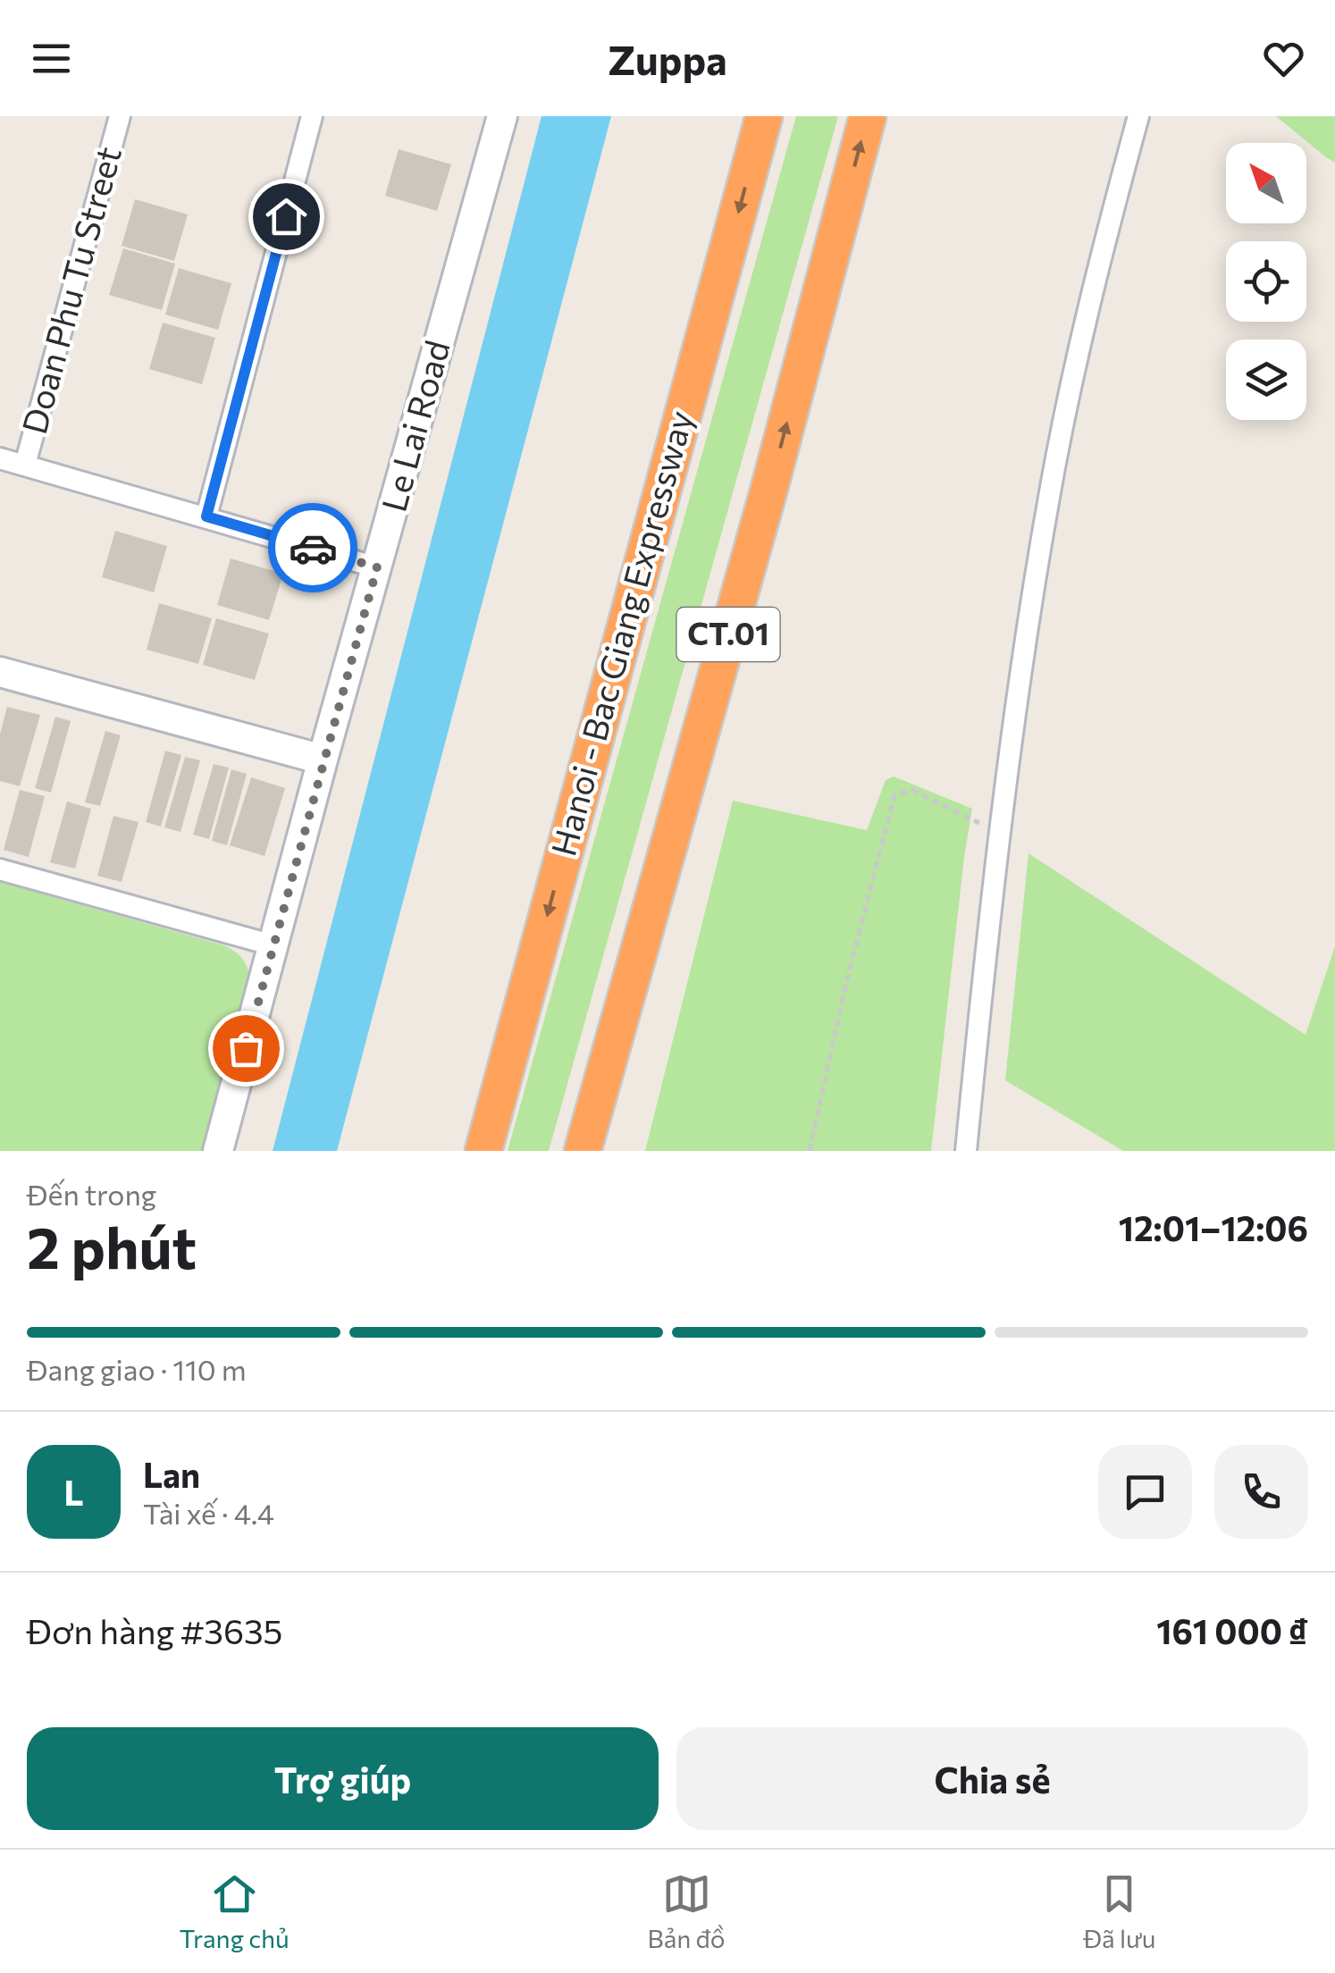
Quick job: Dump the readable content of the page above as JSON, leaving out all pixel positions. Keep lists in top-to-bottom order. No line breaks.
{"streets":{"highway":["Hanoi - Bac Giang Expressway","CT.01"],"street":["Doan Phu Tu Street","Le Lai Road"]},"north":"top left","page":{"header":"Zuppa","heading":["2 phút","Đến trong","12:01–12:06"],"panel":["Lan","Tài xế · 4.4","Đơn hàng #3635","161 000 ₫"],"bar":"Đang giao · 110 m","round":"L","buttons":["Trợ giúp","Chia sẻ"],"tabs":["Trang chủ","Bản đồ","Đã lưu"]}}
